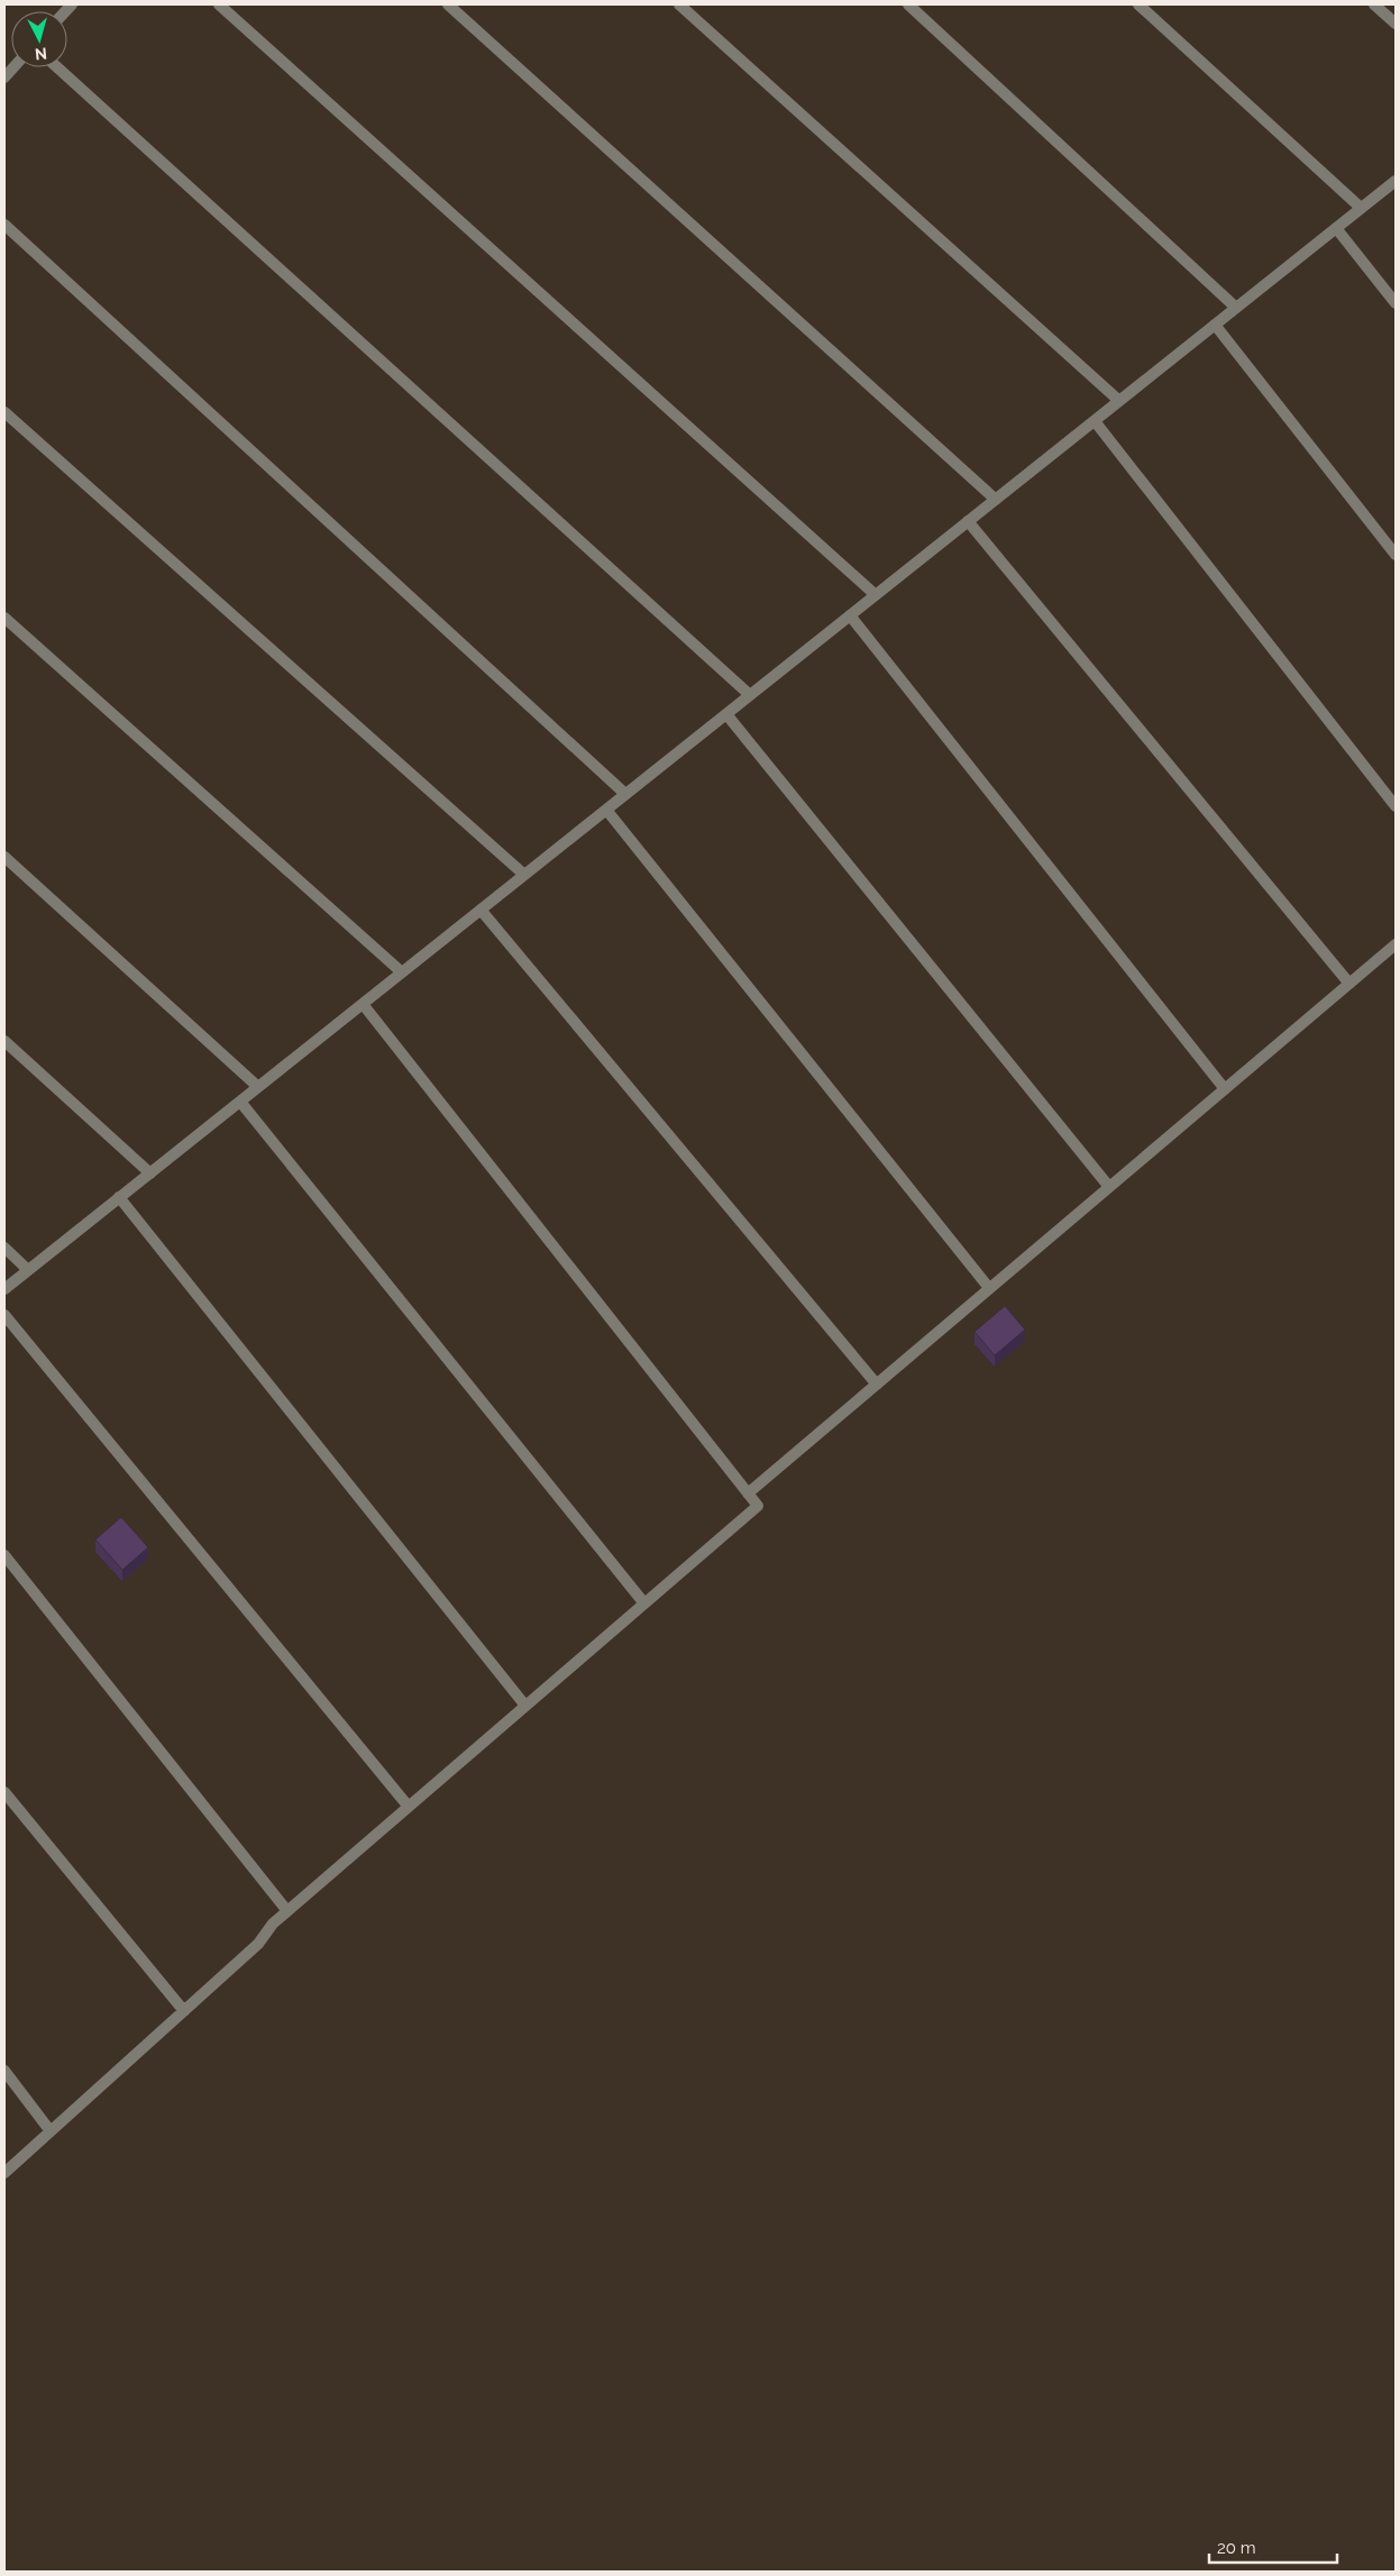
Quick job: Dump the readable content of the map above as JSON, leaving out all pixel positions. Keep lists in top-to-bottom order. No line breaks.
{"scale_bar":"20 m","north":"bottom"}
